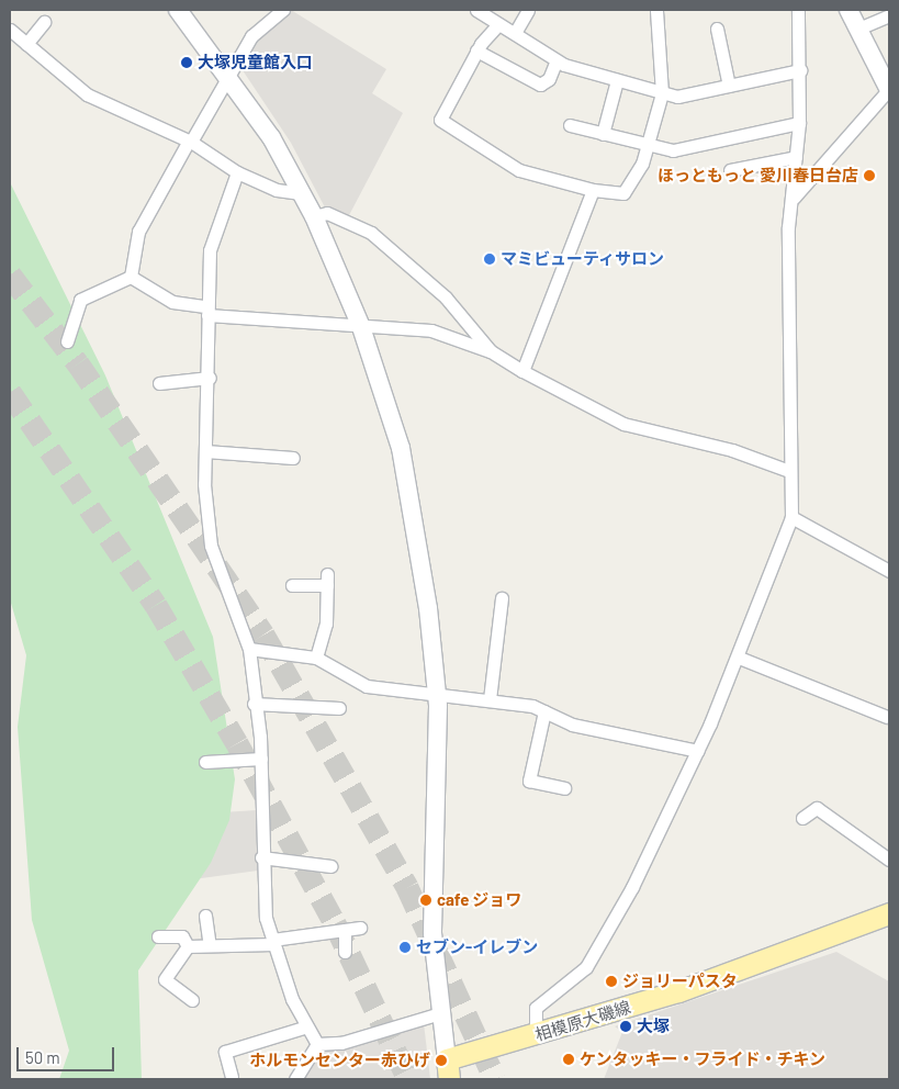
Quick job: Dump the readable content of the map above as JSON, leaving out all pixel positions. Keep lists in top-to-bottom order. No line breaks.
{"streets":{"main road":["相模原大磯線"]},"places":["大塚児童館入口","ほっともっと 愛川春日台店","マミビューティサロン","cafe ジョワ","セブン-イレブン","ジョリーパスタ","大塚","ケンタッキー・フライド・チキン","ホルモンセンター赤ひげ"],"scale_bar":"50 m"}
